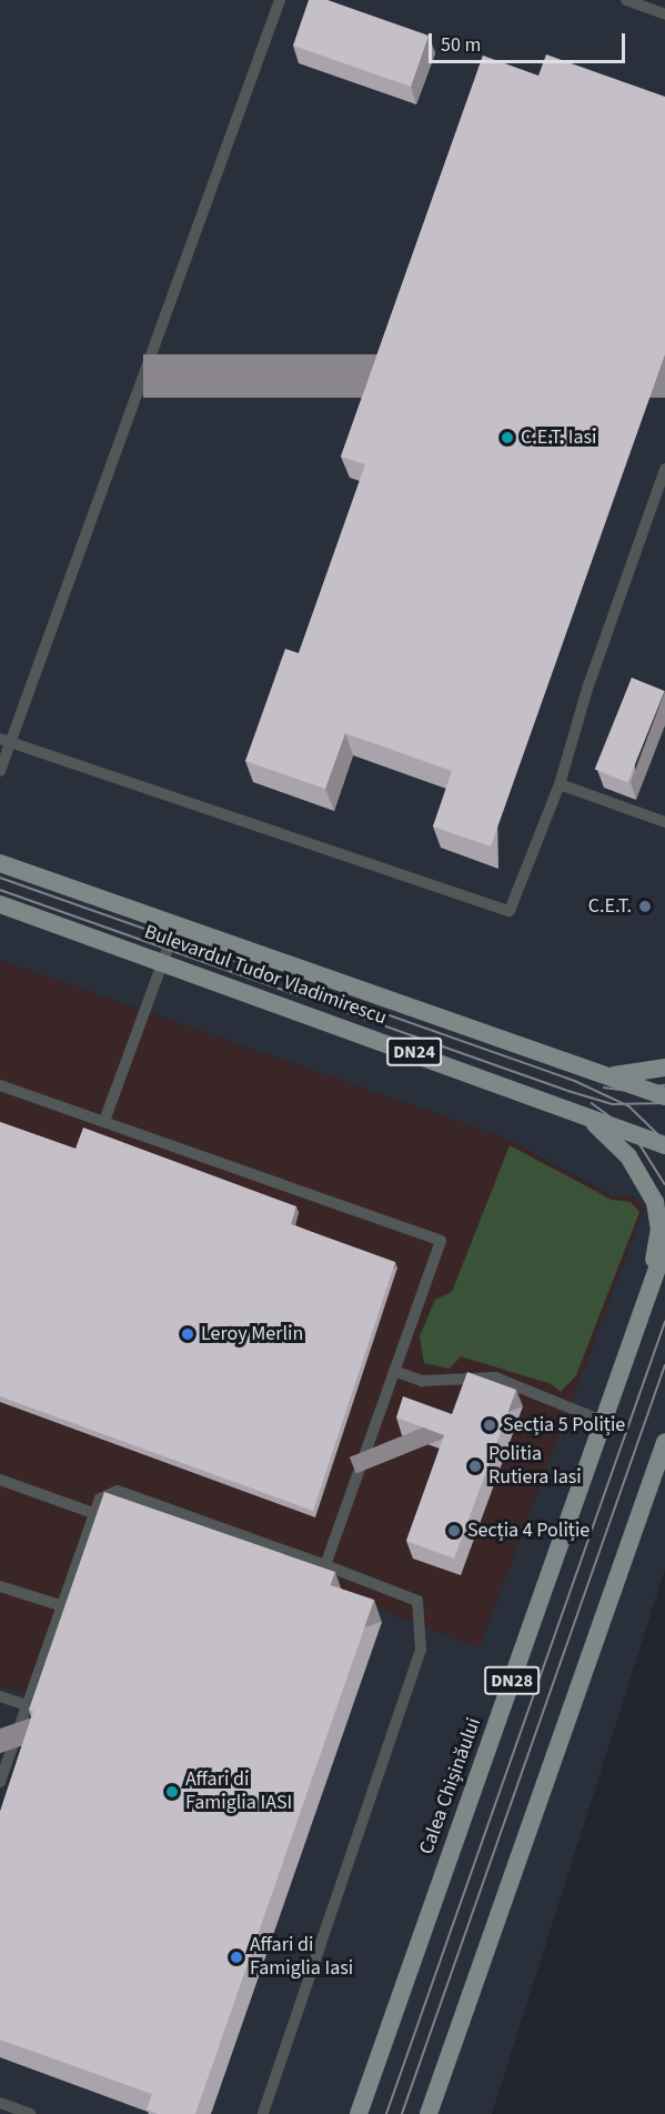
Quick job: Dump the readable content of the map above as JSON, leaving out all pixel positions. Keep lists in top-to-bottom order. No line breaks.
{"streets":{"main road":["Bulevardul Tudor Vladimirescu","DN24","DN28","Calea Chișinăului"]},"places":["C.E.T. Iasi","C.E.T.","Leroy Merlin","Secția 5 Poliție","Politia Rutiera Iasi","Secția 4 Poliție","Affari di Famiglia IASI","Affari di Famiglia Iasi"],"scale_bar":"50 m"}
